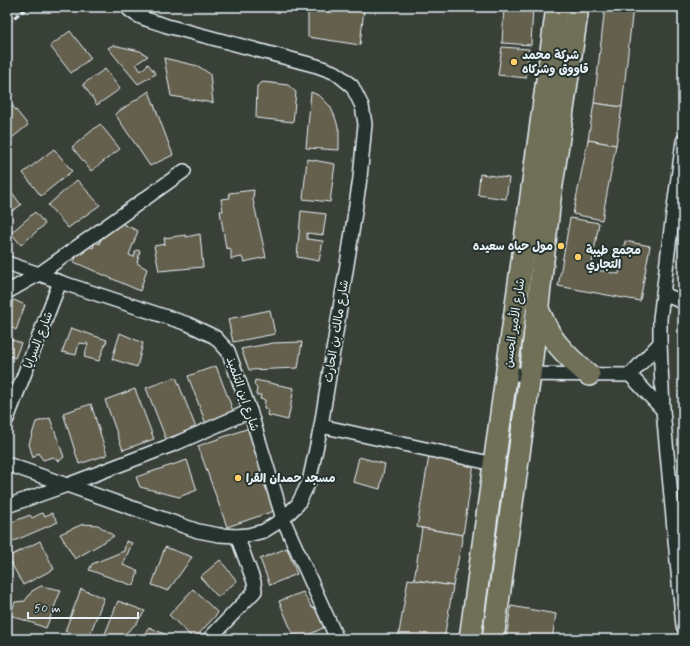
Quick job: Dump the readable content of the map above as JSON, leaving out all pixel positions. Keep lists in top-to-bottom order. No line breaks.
{"streets":{"highway":["شارع الأمير الحسن"],"street":["شارع مالك بن الحارث","شارع السرايا","شارع ابن التلميذ"]},"crossings":[["شارع مالك بن الحارث","شارع ابن التلميذ"],["شارع السرايا","شارع ابن التلميذ"]],"places":["شركة محمد قاووق وشركاه","مول حياه سعيده","مجمع طيبة التجاري","مسجد حمدان القرا"],"scale_bar":"50 m"}
